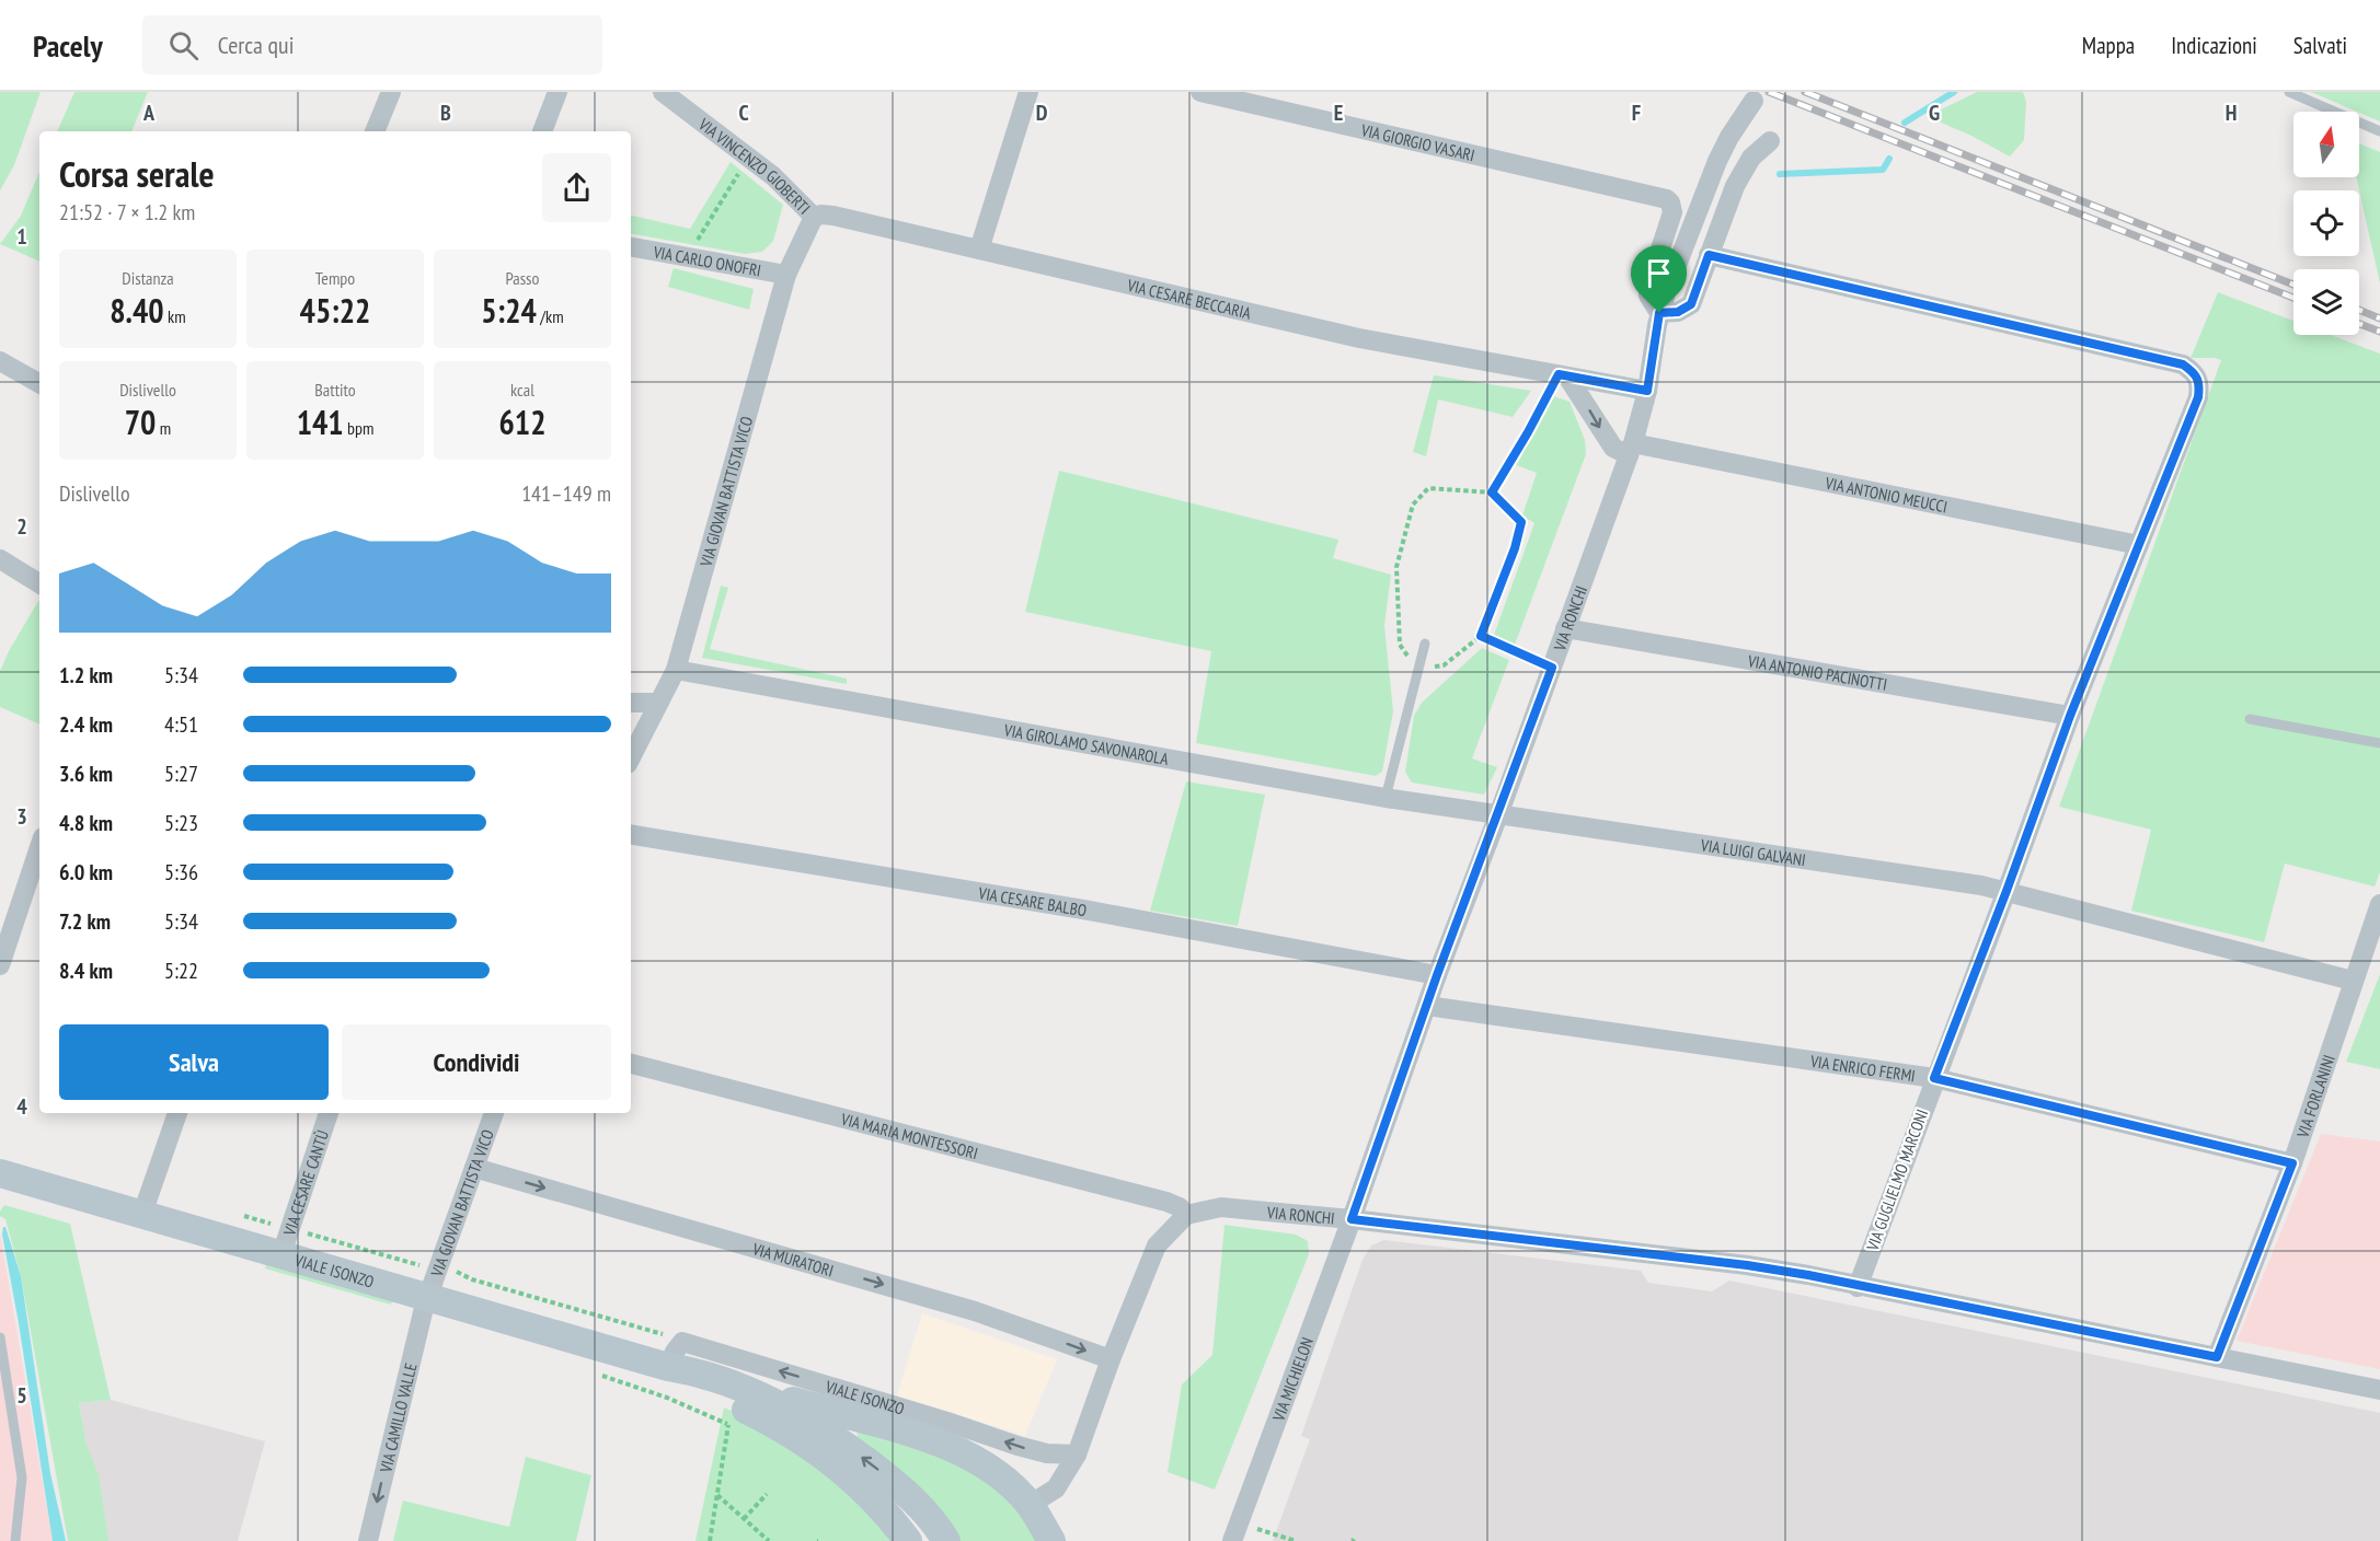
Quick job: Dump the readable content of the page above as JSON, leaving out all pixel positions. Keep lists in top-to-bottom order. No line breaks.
{"streets":{"main road":["VIALE ISONZO"],"street":["VIA GIORGIO VASARI","VIA VINCENZO GIOBERTI","VIA CARLO ONOFRI","VIA CESARE BECCARIA","VIA GIOVAN BATTISTA VICO","VIA ANTONIO MEUCCI","VIA RONCHI","VIA ANTONIO PACINOTTI","VIA GIROLAMO SAVONAROLA","VIA LUIGI GALVANI","VIA CESARE BALBO","VIA ENRICO FERMI","VIA FORLANINI","VIA MARIA MONTESSORI","VIA GUGLIELMO MARCONI","VIA CESARE CANTÙ","VIA MURATORI","VIA MICHIELON","VIA CAMILLO VALLE"]},"crossings":[["VIA GIORGIO VASARI","VIA RONCHI"],["VIA VINCENZO GIOBERTI","VIA CESARE BECCARIA"],["VIA VINCENZO GIOBERTI","VIA GIOVAN BATTISTA VICO"],["VIA CARLO ONOFRI","VIA GIOVAN BATTISTA VICO"],["VIA CESARE BECCARIA","VIA GIOVAN BATTISTA VICO"],["VIA CESARE BECCARIA","VIA RONCHI"],["VIA GIOVAN BATTISTA VICO","VIA GIROLAMO SAVONAROLA"],["VIA GIOVAN BATTISTA VICO","VIA MURATORI"],["VIA GIOVAN BATTISTA VICO","VIALE ISONZO"],["VIA GIOVAN BATTISTA VICO","VIA CAMILLO VALLE"],["VIA ANTONIO MEUCCI","VIA RONCHI"],["VIA ANTONIO MEUCCI","VIA GUGLIELMO MARCONI"],["VIA RONCHI","VIA ANTONIO PACINOTTI"],["VIA RONCHI","VIA GIROLAMO SAVONAROLA"],["VIA RONCHI","VIA LUIGI GALVANI"],["VIA RONCHI","VIA CESARE BALBO"],["VIA RONCHI","VIA ENRICO FERMI"],["VIA RONCHI","VIA MARIA MONTESSORI"],["VIA RONCHI","VIA MICHIELON"],["VIA ANTONIO PACINOTTI","VIA GUGLIELMO MARCONI"],["VIA GIROLAMO SAVONAROLA","VIA LUIGI GALVANI"],["VIA LUIGI GALVANI","VIA GUGLIELMO MARCONI"],["VIA ENRICO FERMI","VIA FORLANINI"],["VIA ENRICO FERMI","VIA GUGLIELMO MARCONI"],["VIA CESARE CANTÙ","VIALE ISONZO"],["VIALE ISONZO","VIA CAMILLO VALLE"]],"one_way":["VIA MURATORI","VIA CAMILLO VALLE"],"north":"top","page":{"header":"Pacely","search":"Cerca qui","nav":["Mappa","Indicazioni","Salvati"],"heading":["Corsa serale","21:52 · 7 × 1.2 km"],"stats":[["Distanza","8.40 km"],["Tempo","45:22"],["Passo","5:24 /km"],["Dislivello","70 m"],["Battito","141 bpm"],["kcal","612"]],"chart":["Dislivello","141–149 m"],"list":[{"name":"1.2 km","note":"5:34"},{"name":"2.4 km","note":"4:51"},{"name":"3.6 km","note":"5:27"},{"name":"4.8 km","note":"5:23"},{"name":"6.0 km","note":"5:36"},{"name":"7.2 km","note":"5:34"},{"name":"8.4 km","note":"5:22"}],"buttons":["Salva","Condividi"]},"grid":{"columns":["A","B","C","D","E","F","G","H"],"rows":["1","2","3","4","5"]}}
